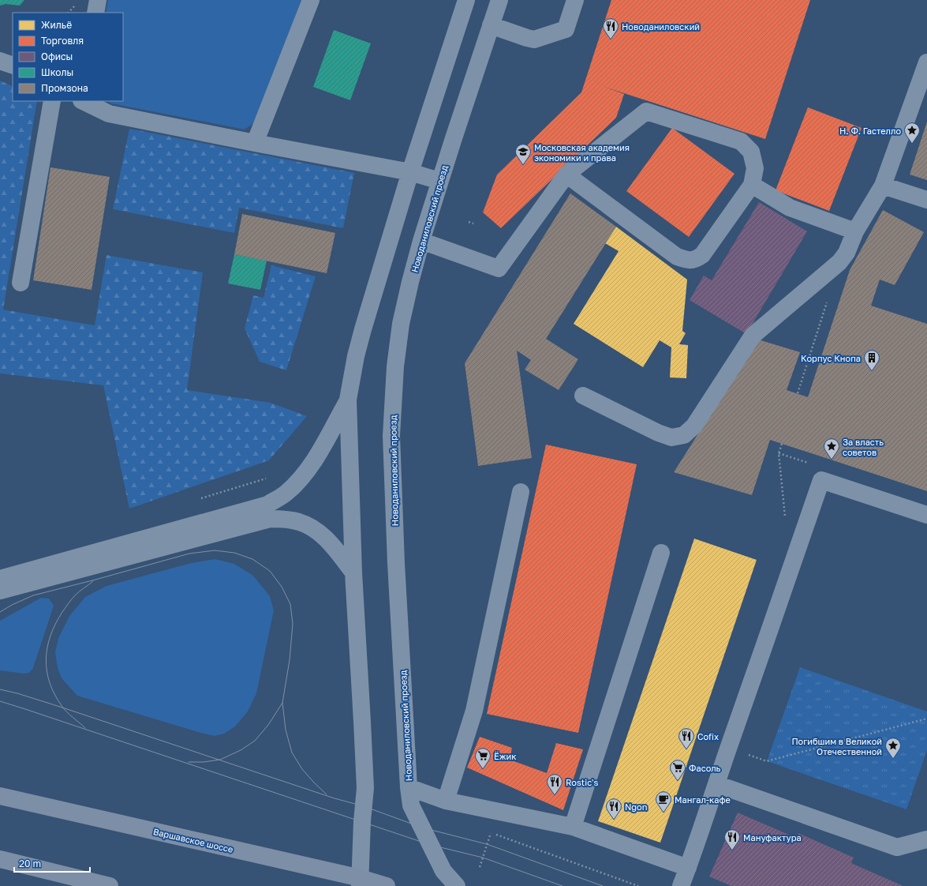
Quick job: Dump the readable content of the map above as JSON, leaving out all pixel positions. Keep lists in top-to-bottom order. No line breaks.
{"streets":{"main road":["Варшавское шоссе"],"street":["Новоданиловский проезд"]},"places":{"restaurant":["Новоданиловский","Cofix","Rostic's","Ngon","Мануфактура"],"place":["Н. Ф. Гастелло","За власть советов","Погибшим в Великой Отечественной"],"school or university":["Московская академия экономики и права"],"building":["Корпус Кнопа"],"supermarket":["Ёжик","Фасоль"],"cafe":["Мангал-кафе"]},"legend":["Жильё","Торговля","Офисы","Школы","Промзона"],"scale_bar":"20 m"}
